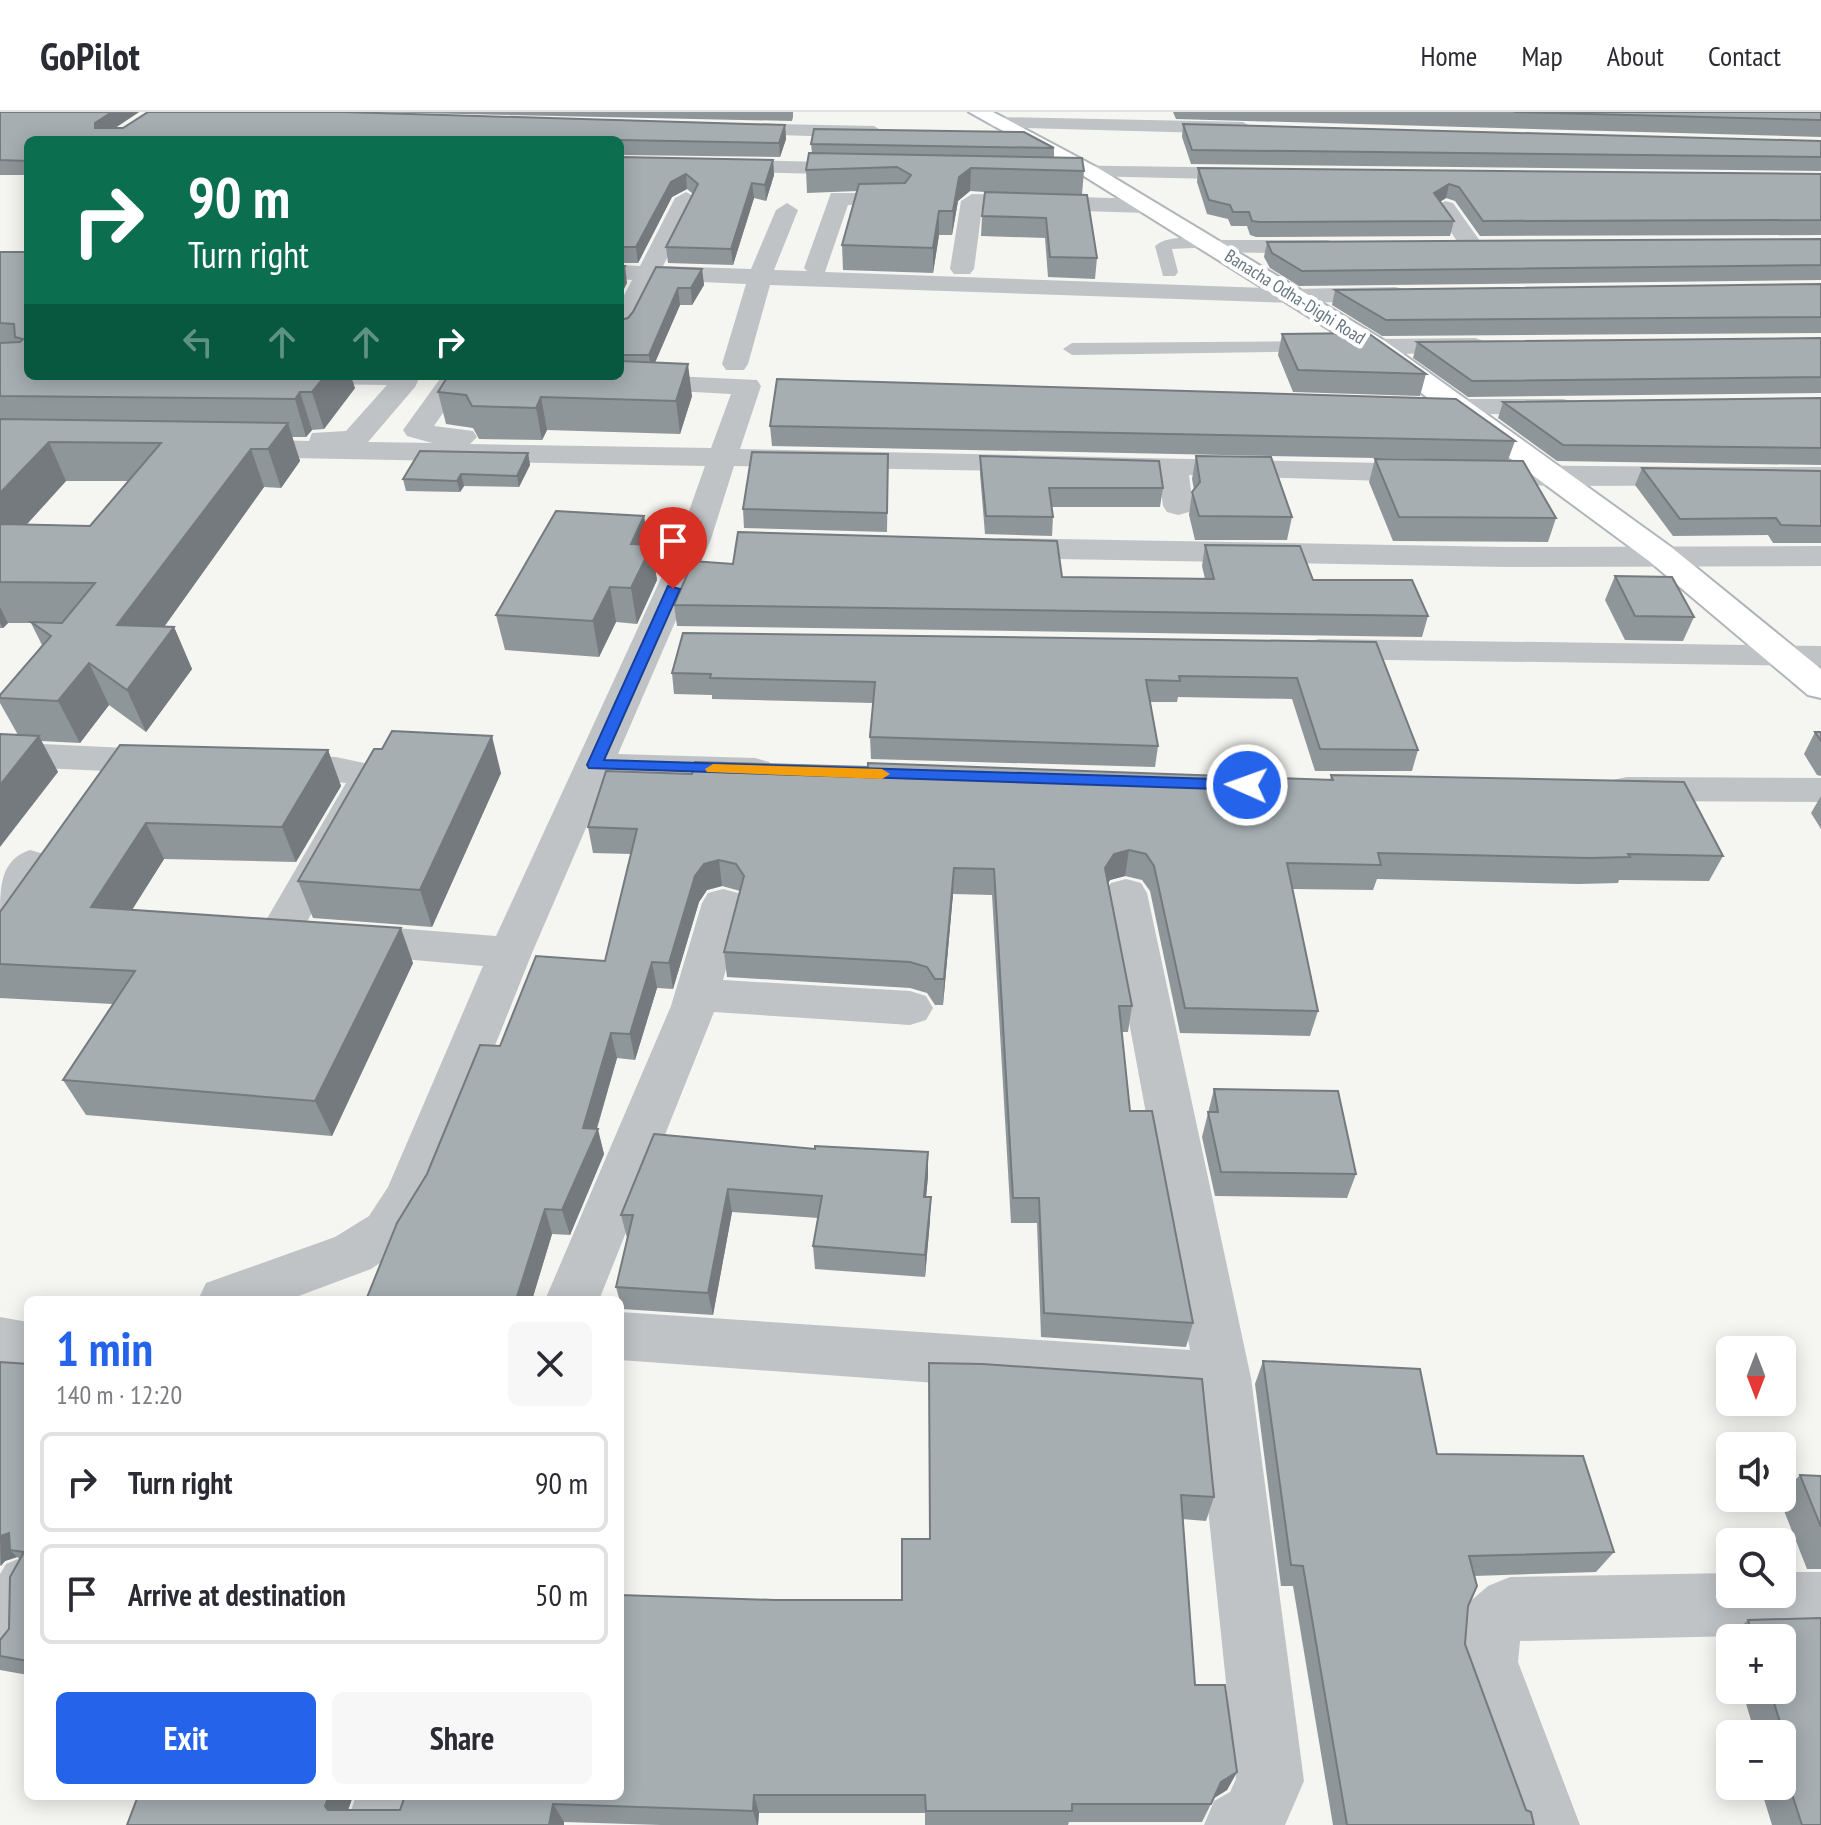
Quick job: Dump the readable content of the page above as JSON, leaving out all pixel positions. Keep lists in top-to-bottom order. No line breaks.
{"streets":{"street":["Banacha Odha-Dighi Road"]},"north":"bottom","page":{"header":"GoPilot","nav":["Home","Map","About","Contact"],"turn":["90 m","Turn right"],"heading":["1 min","140 m · 12:20"],"map_buttons":["+","−"],"list":[{"name":"Turn right","value":"90 m"},{"name":"Arrive at destination","value":"50 m"}],"buttons":["Exit","Share"]}}
